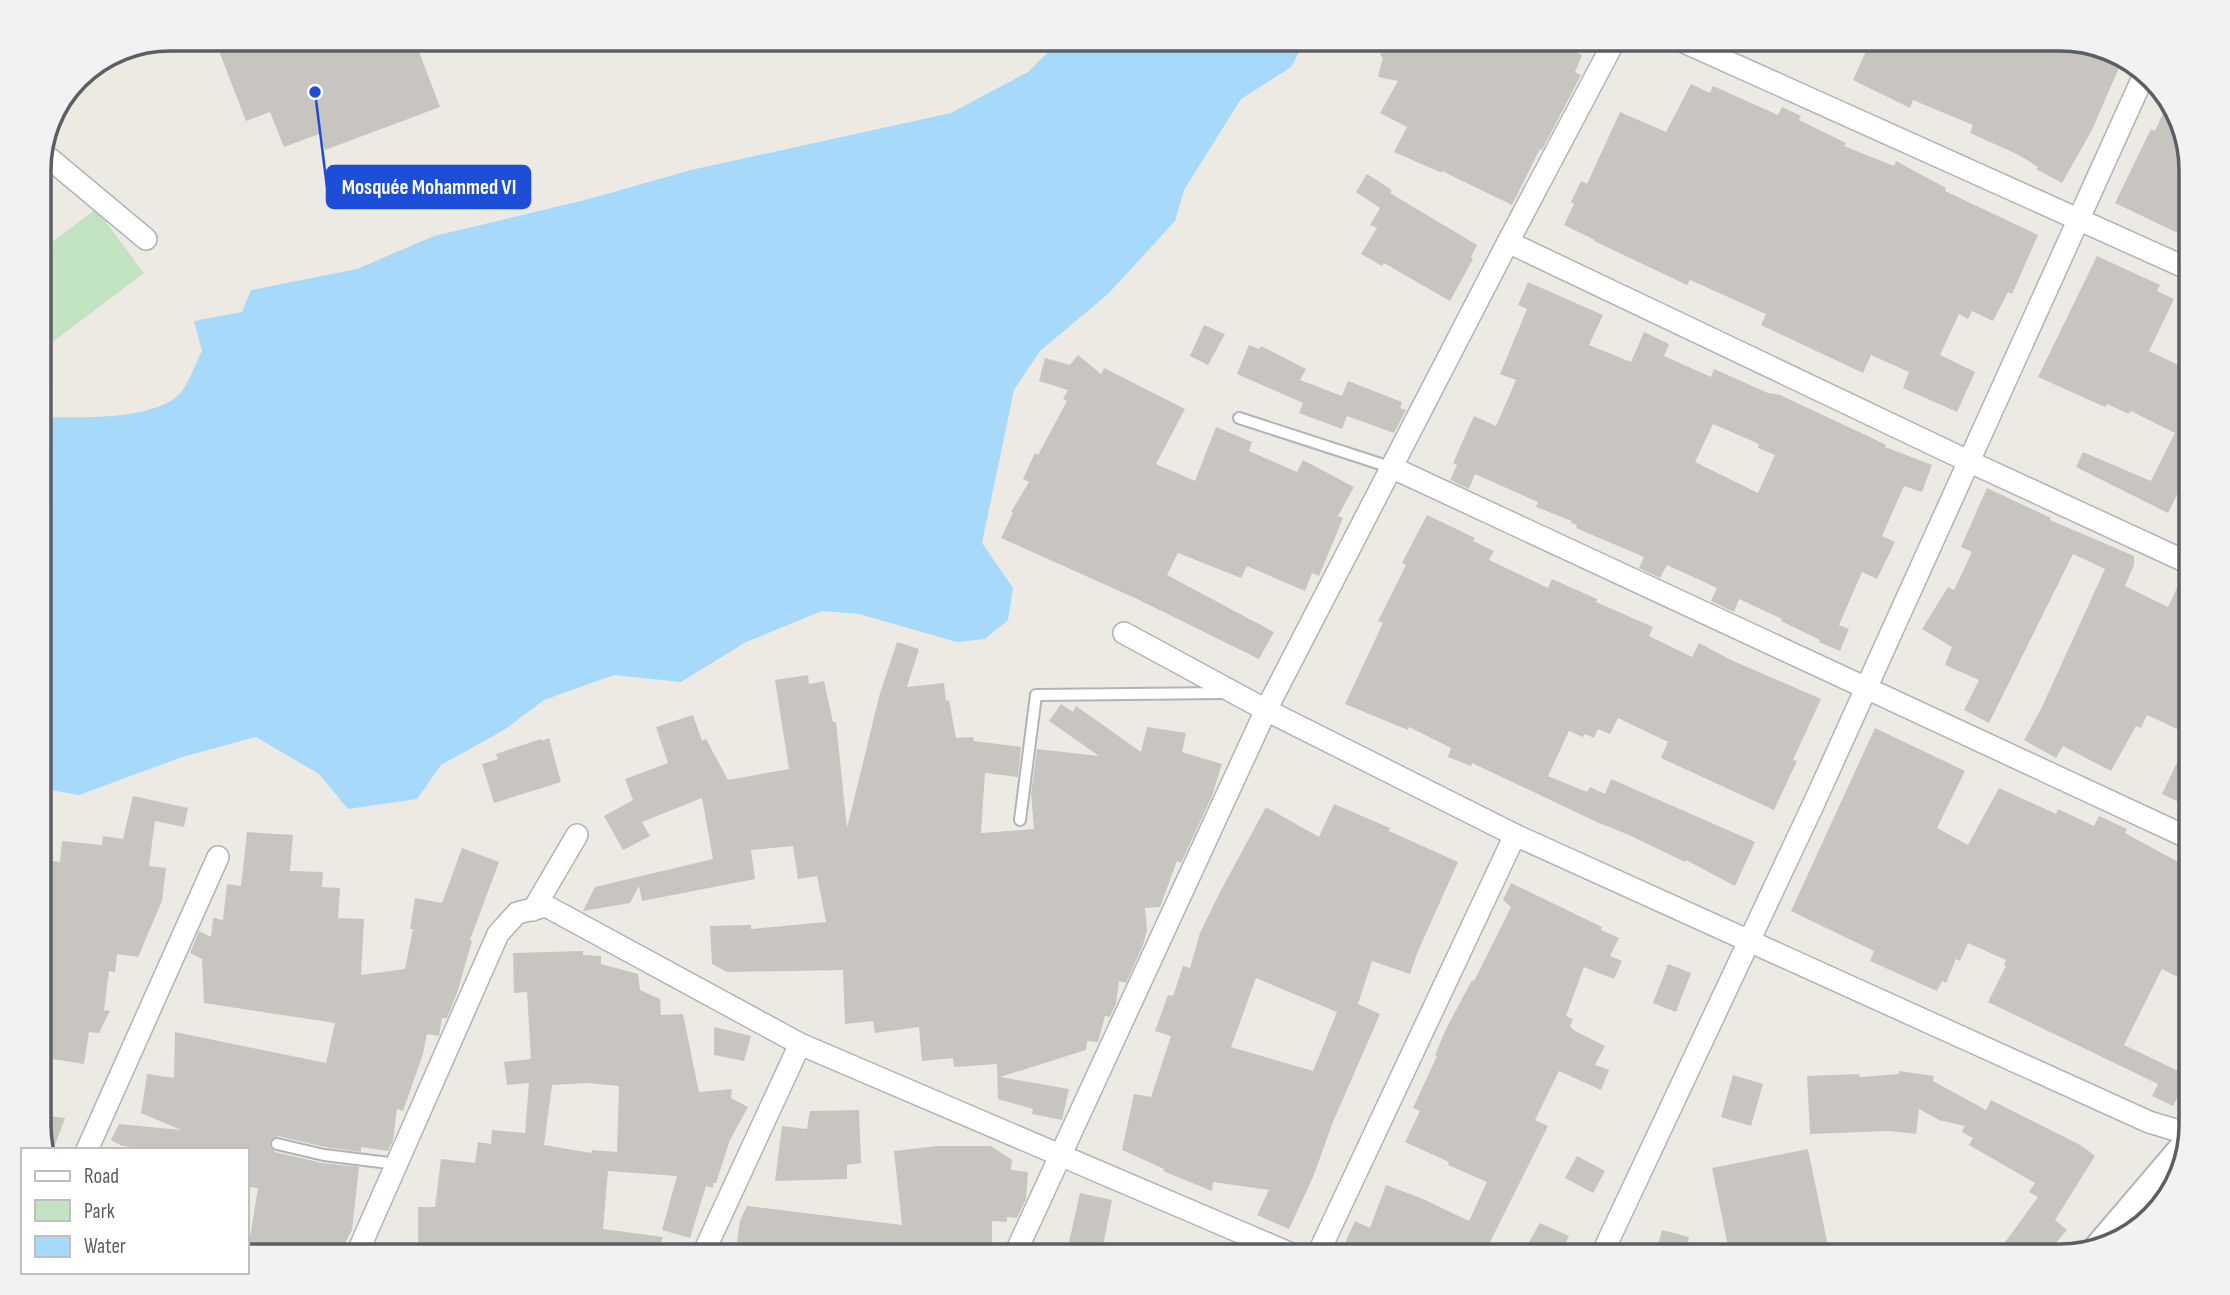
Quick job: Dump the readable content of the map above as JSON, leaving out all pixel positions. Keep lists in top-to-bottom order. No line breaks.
{"places":["Mosquée Mohammed VI"],"legend":["Road","Park","Water"]}
